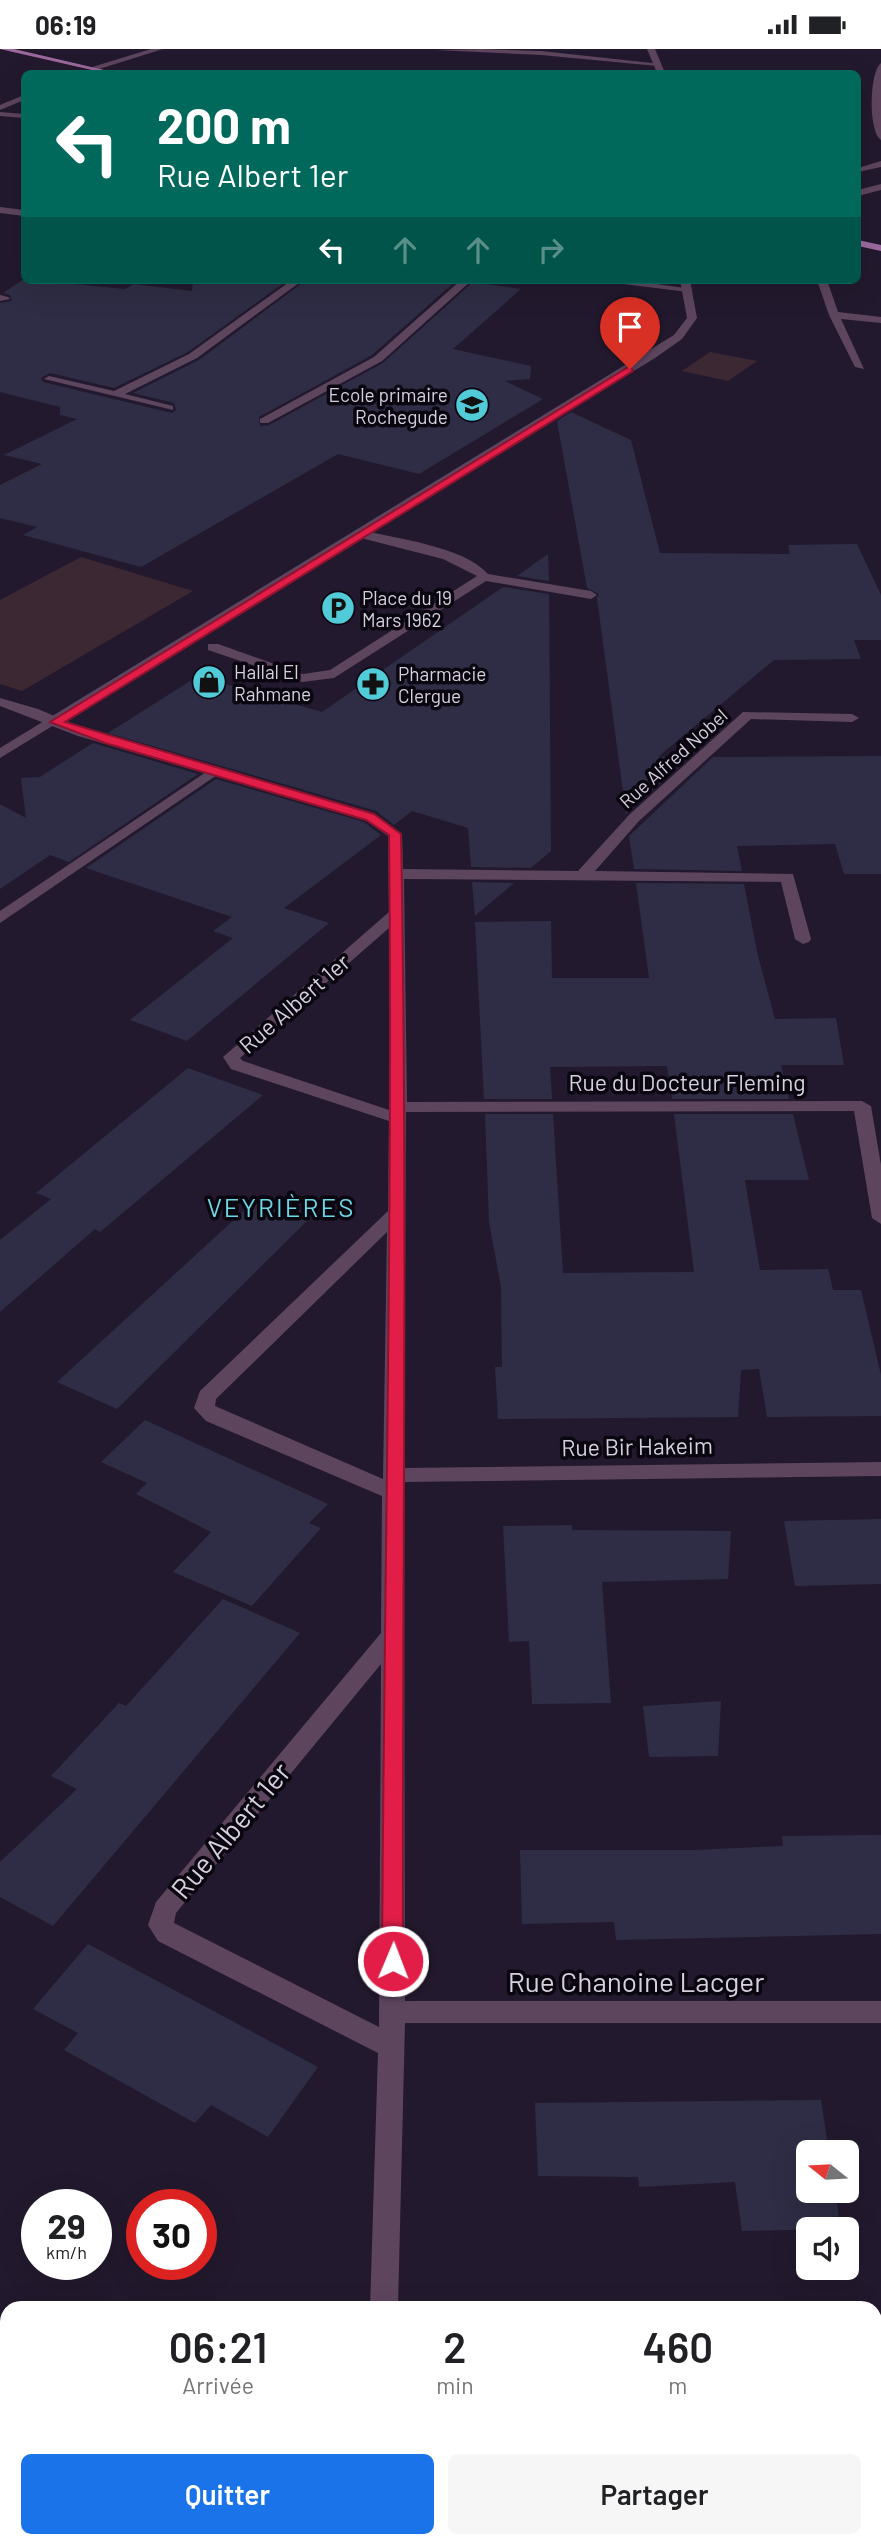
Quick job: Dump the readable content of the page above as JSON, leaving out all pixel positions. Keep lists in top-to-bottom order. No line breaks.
{"streets":{"street":["Rue Alfred Nobel","Rue Albert 1er","Rue du Docteur Fleming","Rue Bir Hakeim","Rue Chanoine Lacger"]},"crossings":[["Rue Albert 1er","Rue du Docteur Fleming"]],"districts":["VEYRIÈRES"],"places":{"school or university":["Ecole primaire Rochegude"],"parking":["Place du 19 Mars 1962"],"shop":["Hallal El Rahmane"],"pharmacy":["Pharmacie Clergue"]},"north":"left","page":{"status":"06:19","turn":["200 m","Rue Albert 1er"],"speed":"29 km/h","limit":"30","eta":["06:21","Arrivée","2","min","460","m"],"buttons":["Quitter","Partager"]}}
